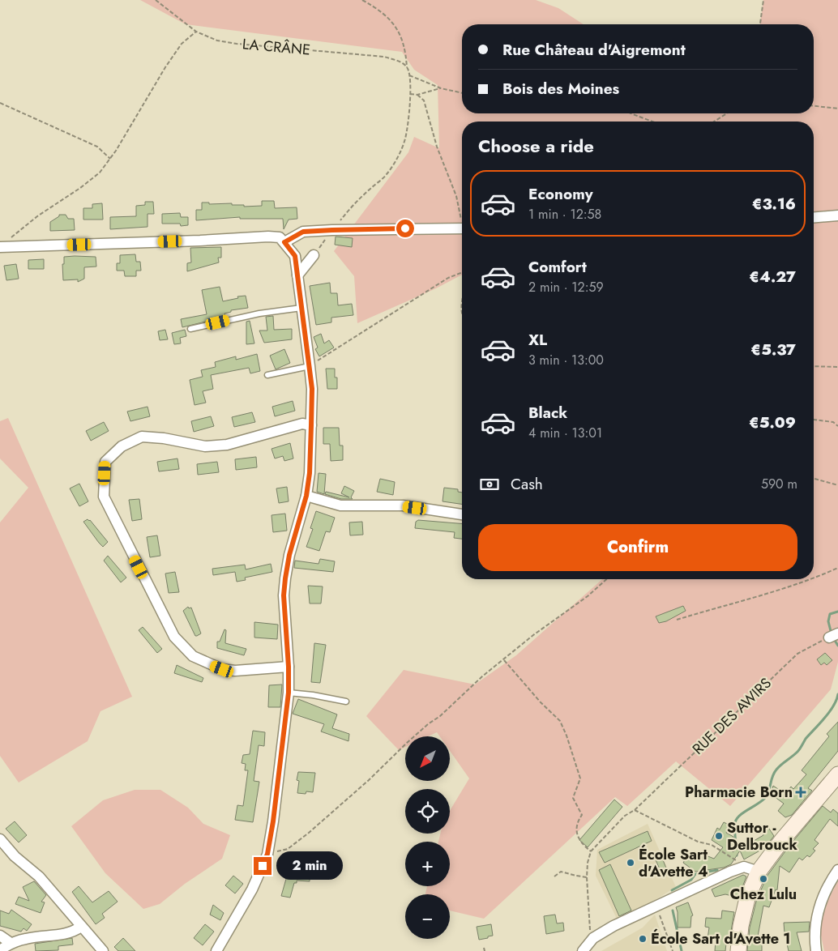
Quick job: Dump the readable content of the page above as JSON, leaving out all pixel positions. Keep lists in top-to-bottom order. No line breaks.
{"streets":{"path":["LA CRÂNE","RUE DES AWIRS"]},"places":{"health":["Pharmacie Born"],"other":["Suttor - Delbrouck","École Sart d'Avette 4","Chez Lulu","École Sart d'Avette 1"]},"north":"bottom left","page":{"banner":["Rue Château d'Aigremont","Bois des Moines"],"heading":"Choose a ride","list":[{"name":"Economy","note":"1 min · 12:58","value":"€3.16"},{"name":"Comfort","note":"2 min · 12:59","value":"€4.27"},{"name":"XL","note":"3 min · 13:00","value":"€5.37"},{"name":"Black","note":"4 min · 13:01","value":"€5.09"}],"pay":["Cash","590 m"],"buttons":"Confirm","map_buttons":["+","−"],"bubble":"2 min"}}
